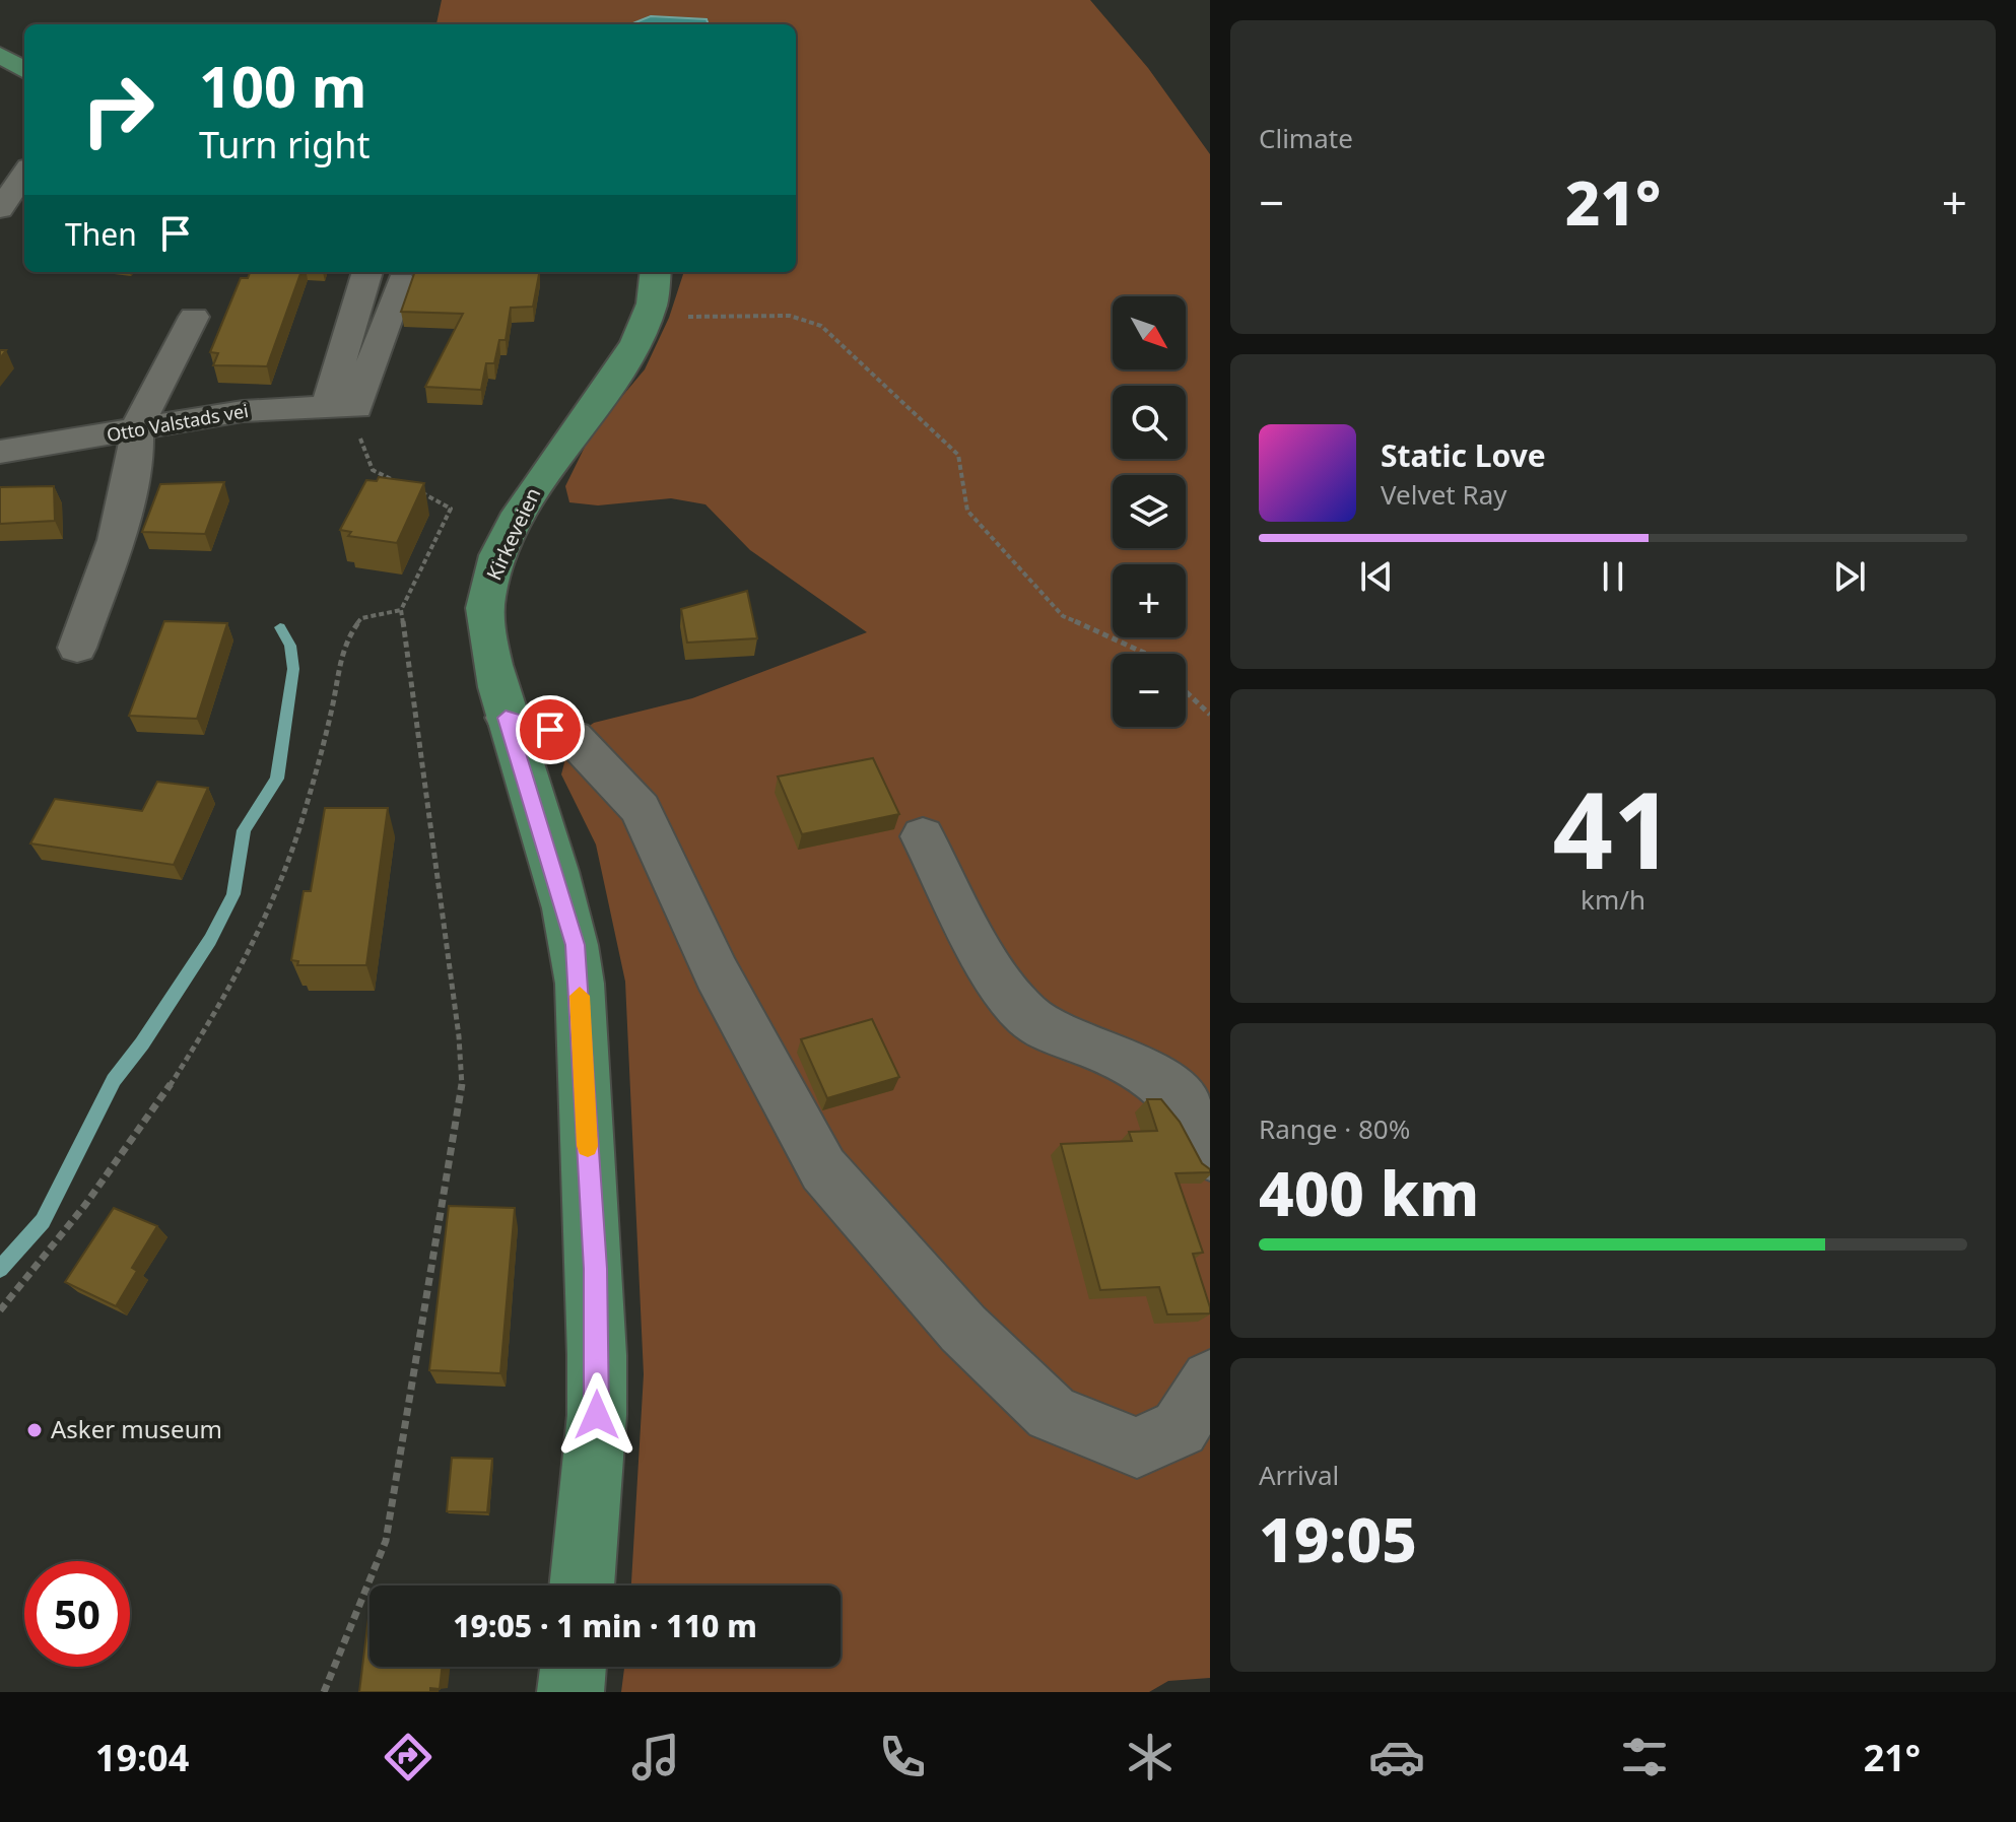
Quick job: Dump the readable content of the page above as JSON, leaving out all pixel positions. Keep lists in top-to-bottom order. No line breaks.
{"streets":{"main road":["Kirkeveien"],"street":["Otto Valstads vei"]},"places":["Asker museum"],"north":"bottom right","page":{"tile":["Climate",["41","km/h"],["Range · 80%","400 km"],["Arrival","19:05"]],"turn":["100 m","Turn right"],"heat":["−","21°","+"],"then":"Then","map_buttons":["+","−"],"song":["Static Love","Velvet Ray"],"limit":"50","trip":"19:05 · 1 min · 110 m","tabs":["19:04","21°"]}}
